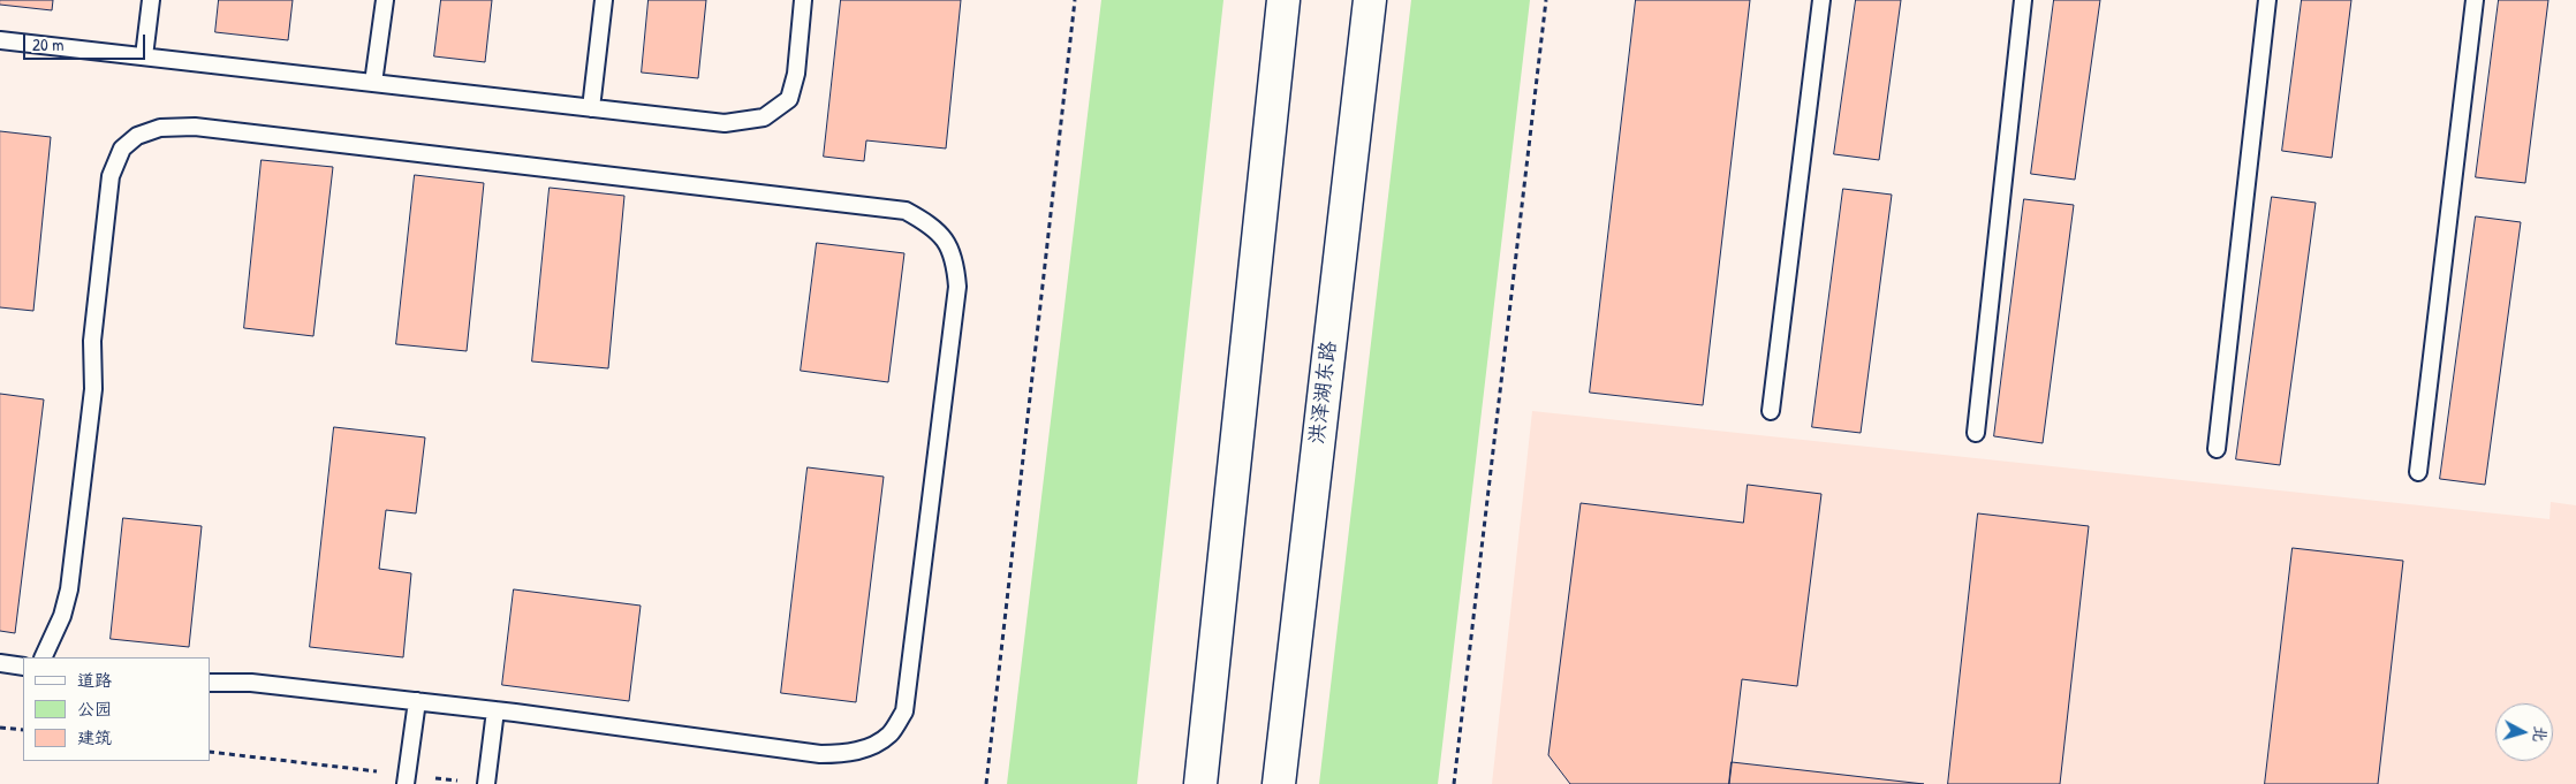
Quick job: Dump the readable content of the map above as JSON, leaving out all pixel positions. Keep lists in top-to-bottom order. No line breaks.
{"streets":{"main road":["洪泽湖东路"]},"legend":["道路","公园","建筑"],"scale_bar":"20 m","north":"right"}
